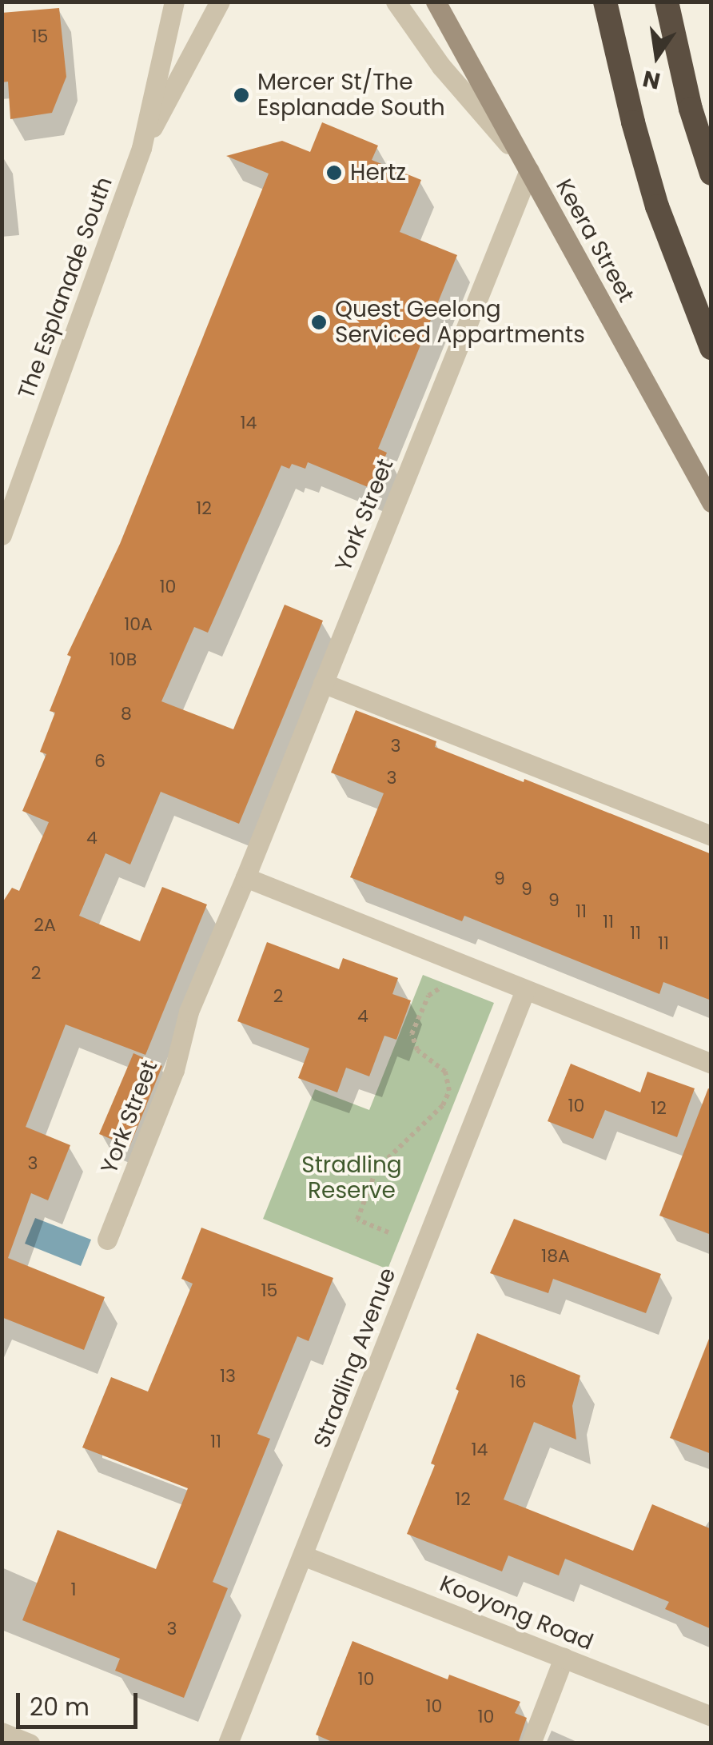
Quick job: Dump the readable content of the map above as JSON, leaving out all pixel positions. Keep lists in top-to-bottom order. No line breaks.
{"streets":{"street":["Keera Street","The Esplanade South","York Street","Stradling Avenue","Kooyong Road"]},"crossings":[["Keera Street","York Street"],["Stradling Avenue","Kooyong Road"]],"parks":["Stradling Reserve"],"places":["Mercer St/The Esplanade South","Hertz","Quest Geelong Serviced Appartments"],"house_numbers":["15","14","12","10","10A","10B","8","3","6","3","4","9","9","9","11","11","2A","11","11","2","2","4","10","12","3","18A","15","13","16","11","14","12","1","3","10","10","10"],"scale_bar":"20 m","north":"bottom"}
